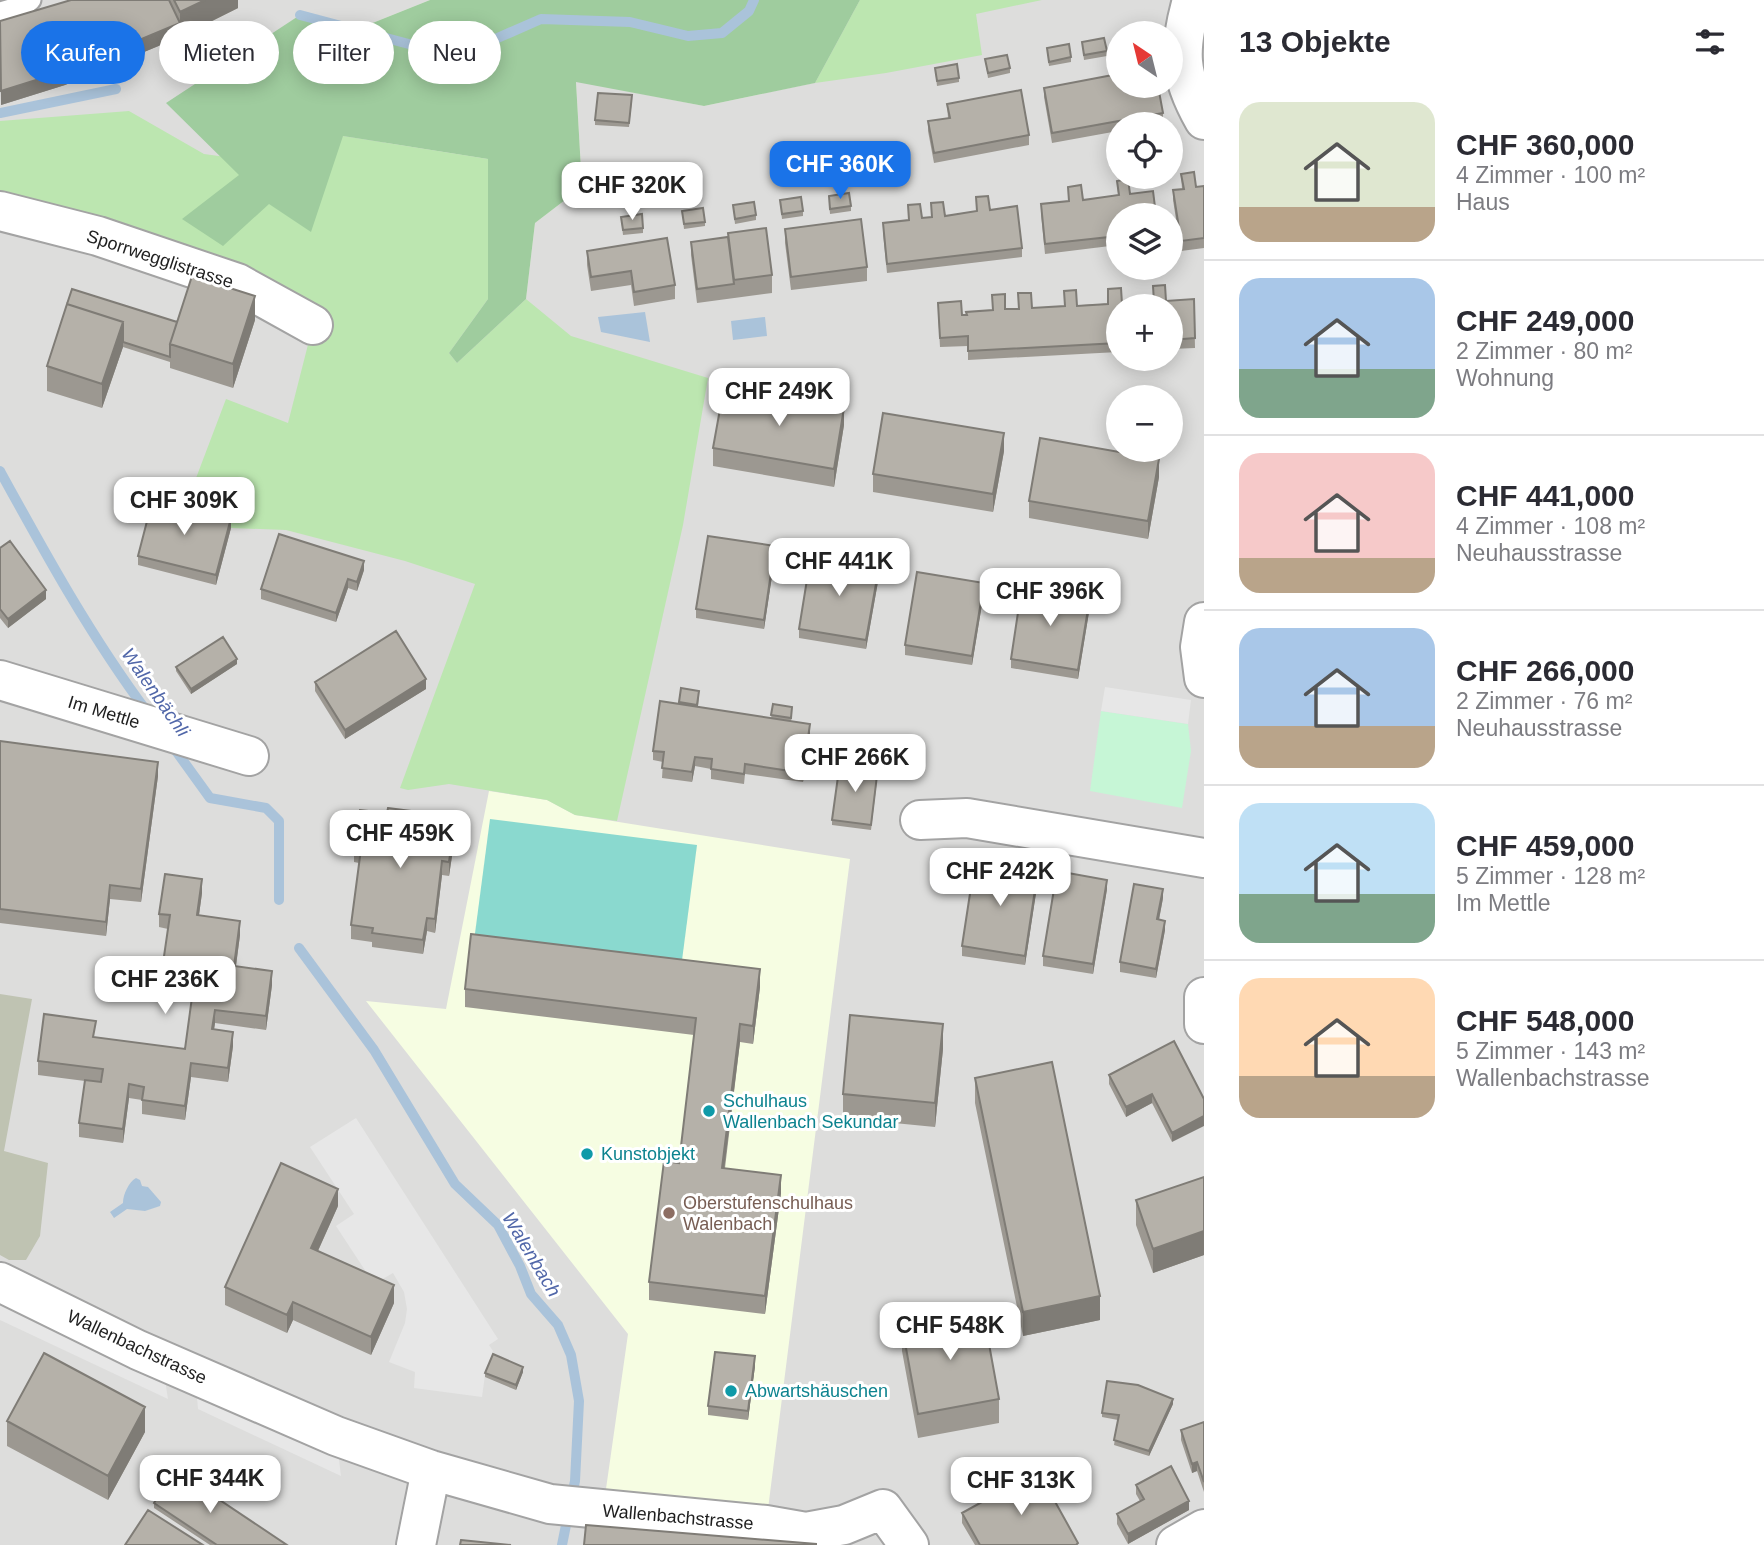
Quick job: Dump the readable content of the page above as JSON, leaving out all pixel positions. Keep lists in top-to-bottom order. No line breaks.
{"streets":{"street":["Sporrwegglistrasse","Im Mettle","Wallenbachstrasse"]},"water":["Walenbächli","Walenbach"],"places":["Schulhaus Wallenbach Sekundar","Kunstobjekt","Oberstufenschulhaus Walenbach","Abwartshäuschen"],"north":"top left","page":{"heading":"13 Objekte","map_buttons":["+","−"],"chip":["Kaufen","Mieten","Filter","Neu"],"list":[{"name":"CHF 360,000","note":"4 Zimmer · 100 m² · Haus"},{"name":"CHF 249,000","note":"2 Zimmer · 80 m² · Wohnung"},{"name":"CHF 441,000","note":"4 Zimmer · 108 m² · Neuhausstrasse"},{"name":"CHF 266,000","note":"2 Zimmer · 76 m² · Neuhausstrasse"},{"name":"CHF 459,000","note":"5 Zimmer · 128 m² · Im Mettle"},{"name":"CHF 548,000","note":"5 Zimmer · 143 m² · Wallenbachstrasse"}],"price":["CHF 360K","CHF 320K","CHF 249K","CHF 309K","CHF 441K","CHF 396K","CHF 266K","CHF 459K","CHF 242K","CHF 236K","CHF 548K","CHF 344K","CHF 313K"]}}
